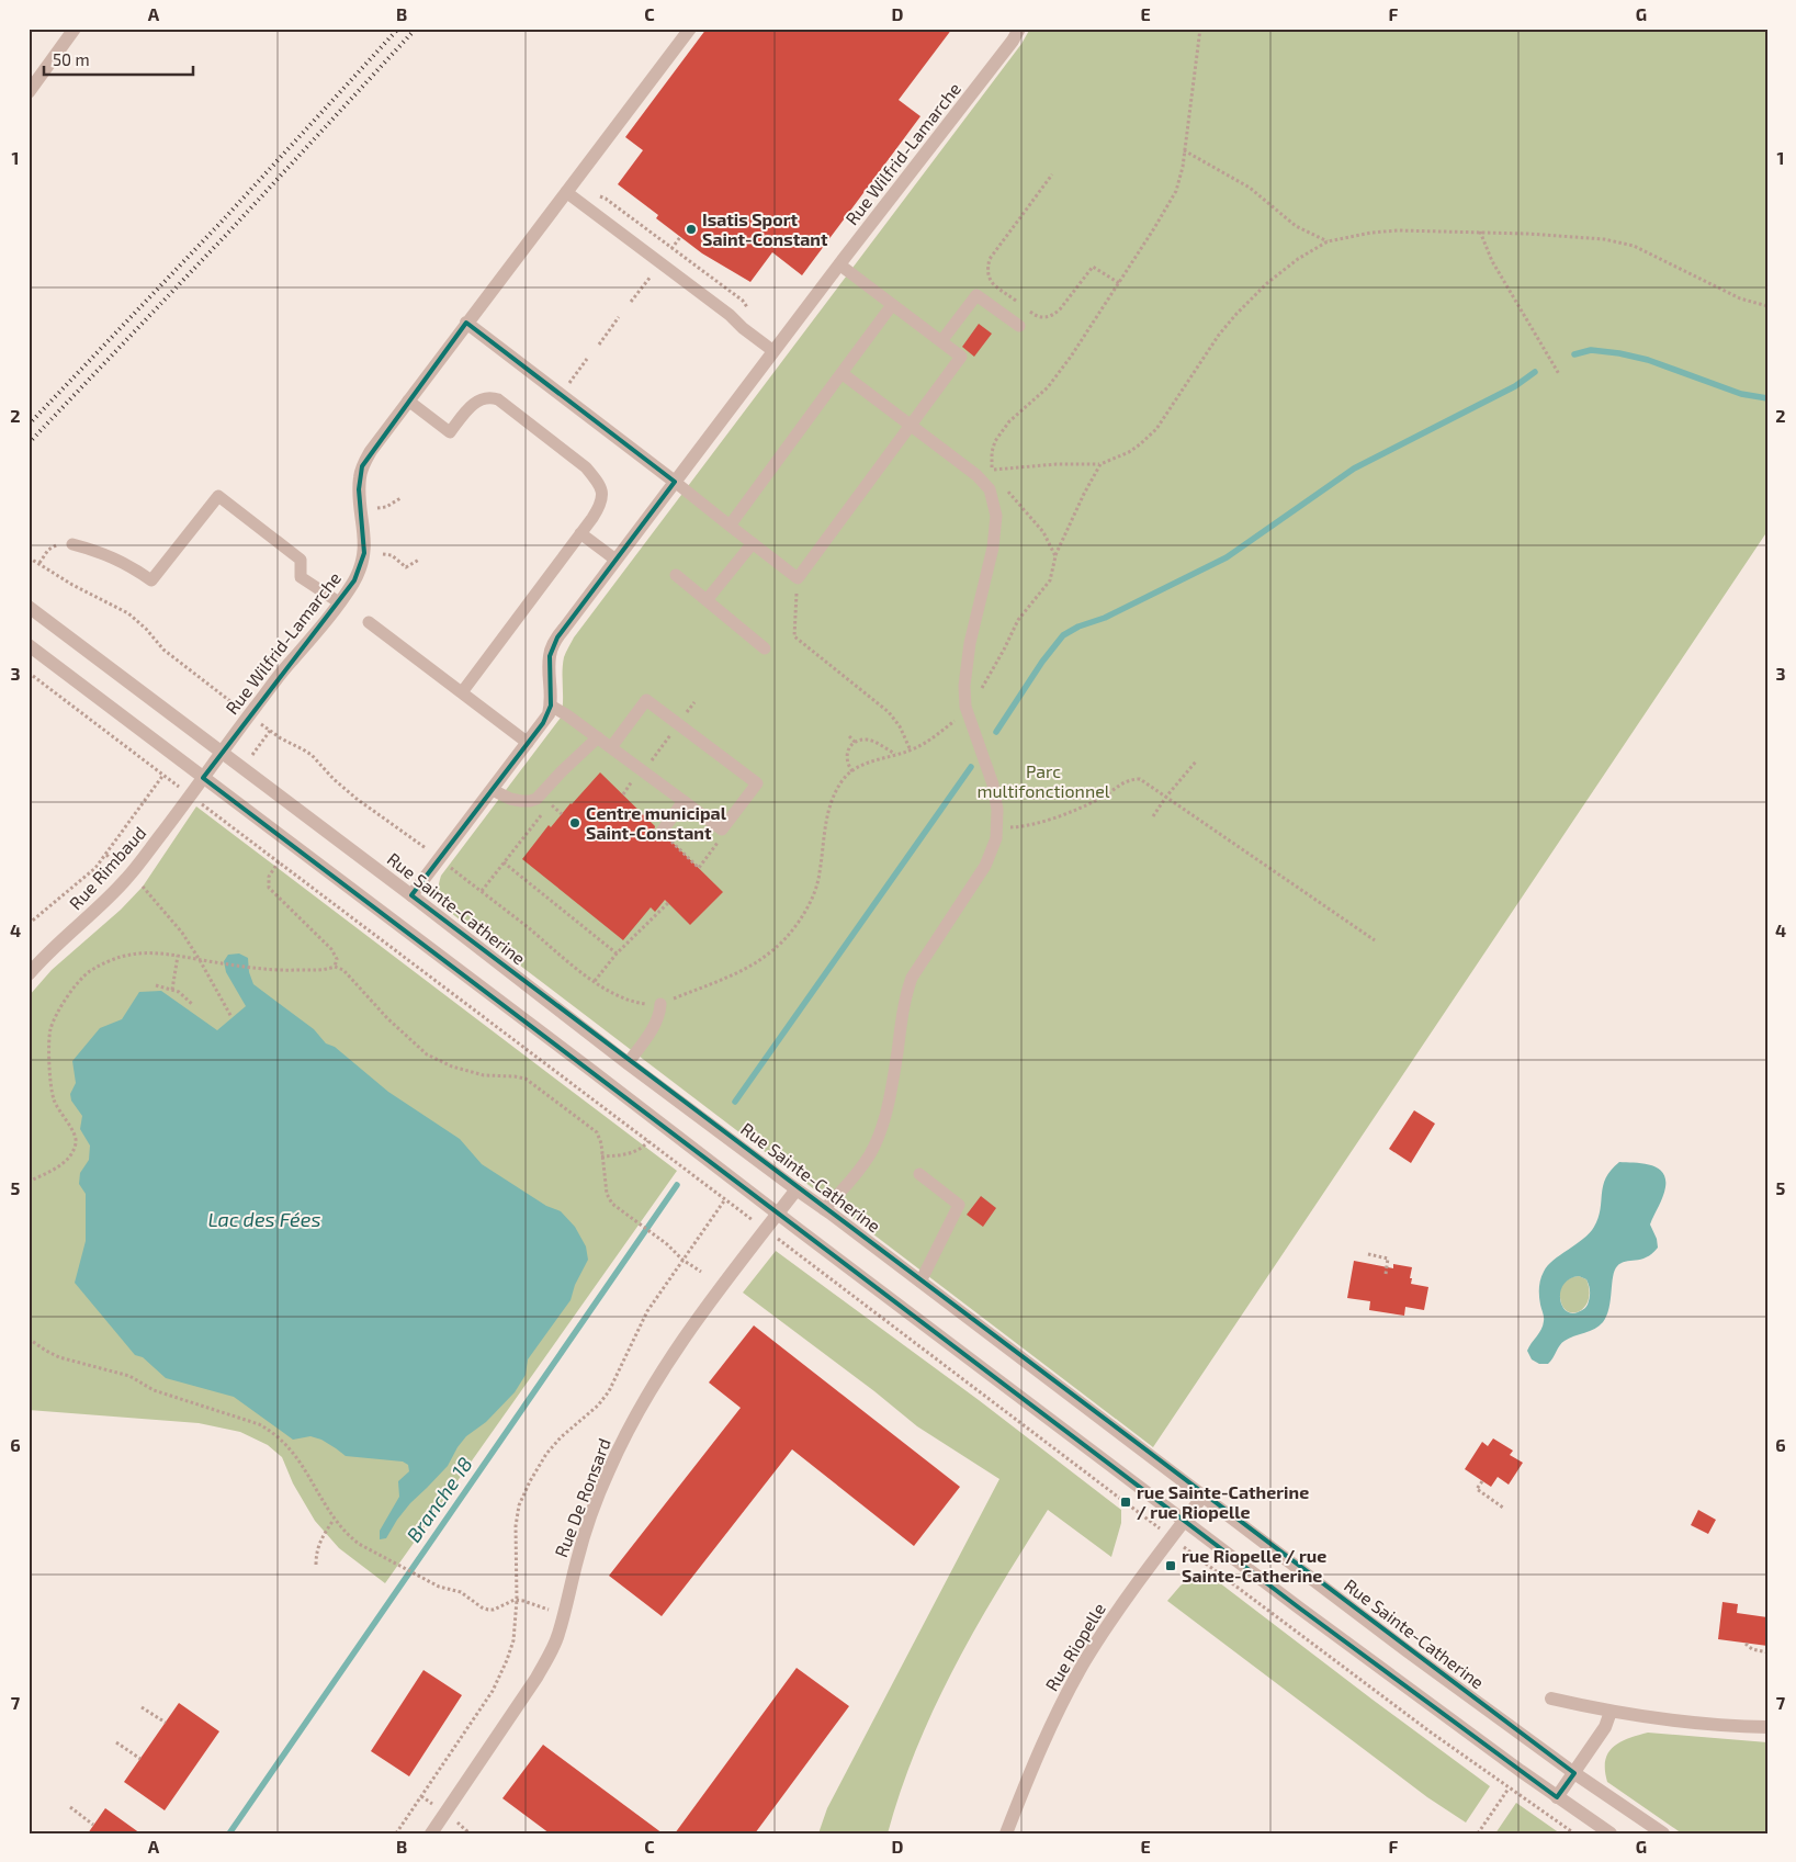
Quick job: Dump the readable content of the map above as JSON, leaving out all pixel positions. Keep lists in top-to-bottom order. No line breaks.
{"streets":{"street":["Rue Wilfrid-Lamarche","Rue Rimbaud","Rue Sainte-Catherine","Rue De Ronsard","Rue Riopelle"]},"crossings":[["Rue Wilfrid-Lamarche","Rue Rimbaud"],["Rue Wilfrid-Lamarche","Rue Sainte-Catherine"],["Rue Sainte-Catherine","Rue De Ronsard"],["Rue Sainte-Catherine","Rue Riopelle"]],"water":["Lac des Fées","Branche 18"],"parks":["Parc multifonctionnel"],"places":{"other":["Isatis Sport Saint-Constant","Centre municipal Saint-Constant"],"transit":["rue Sainte-Catherine / rue Riopelle","rue Riopelle / rue Sainte-Catherine"]},"scale_bar":"50 m","grid":{"columns":["A","B","C","D","E","F","G"],"rows":["1","2","3","4","5","6","7"]}}
